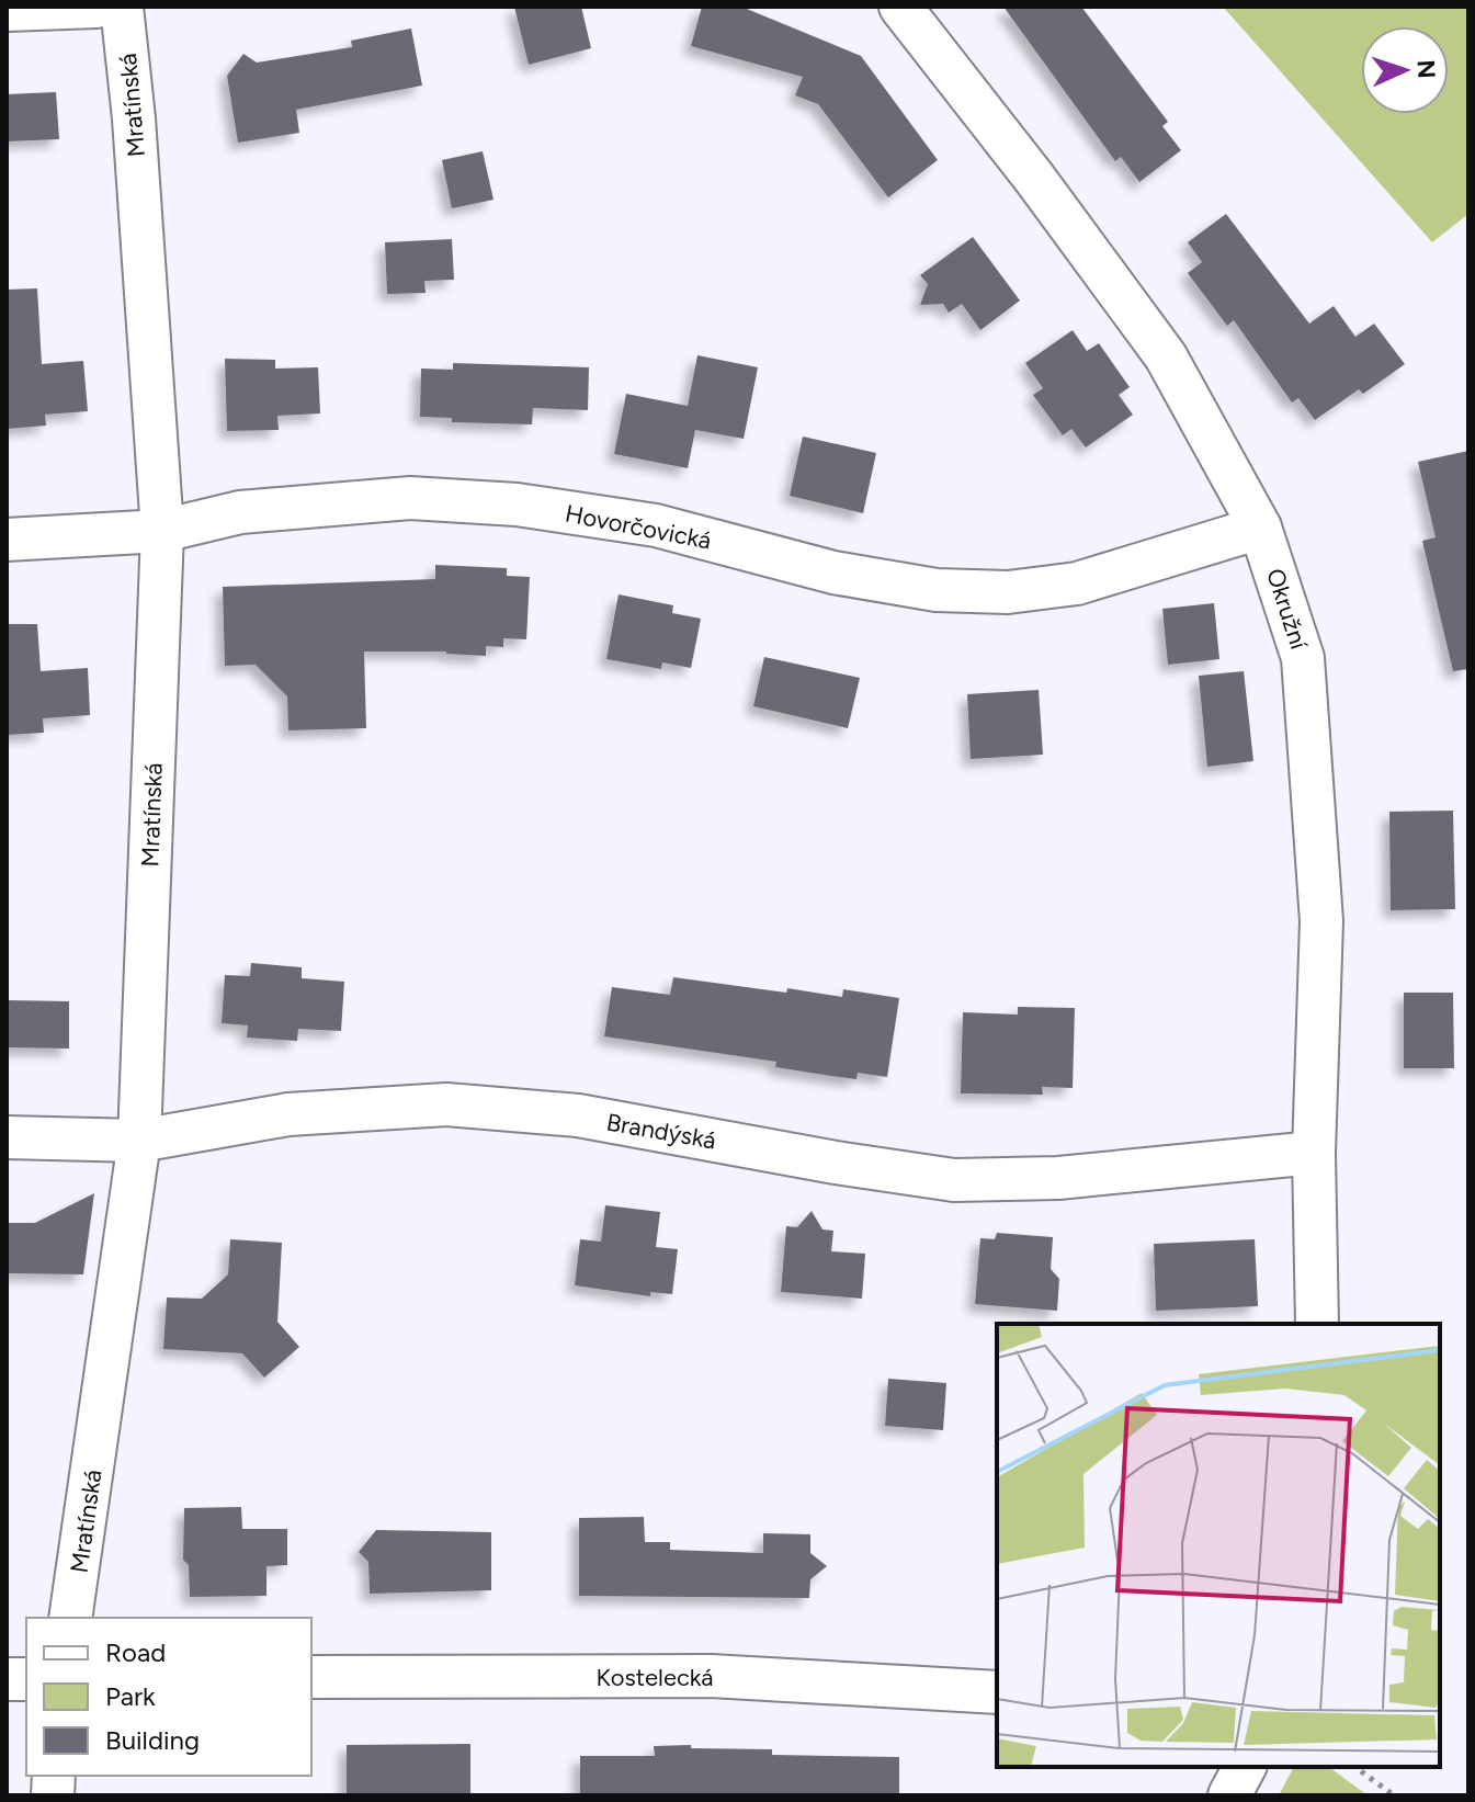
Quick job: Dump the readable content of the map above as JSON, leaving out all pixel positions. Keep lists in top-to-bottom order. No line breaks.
{"streets":{"street":["Mratínská","Hovorčovická","Okružní","Brandýská","Kostelecká"]},"crossings":[["Mratínská","Hovorčovická"],["Mratínská","Brandýská"],["Hovorčovická","Okružní"],["Okružní","Brandýská"]],"legend":["Road","Park","Building"],"north":"right"}
